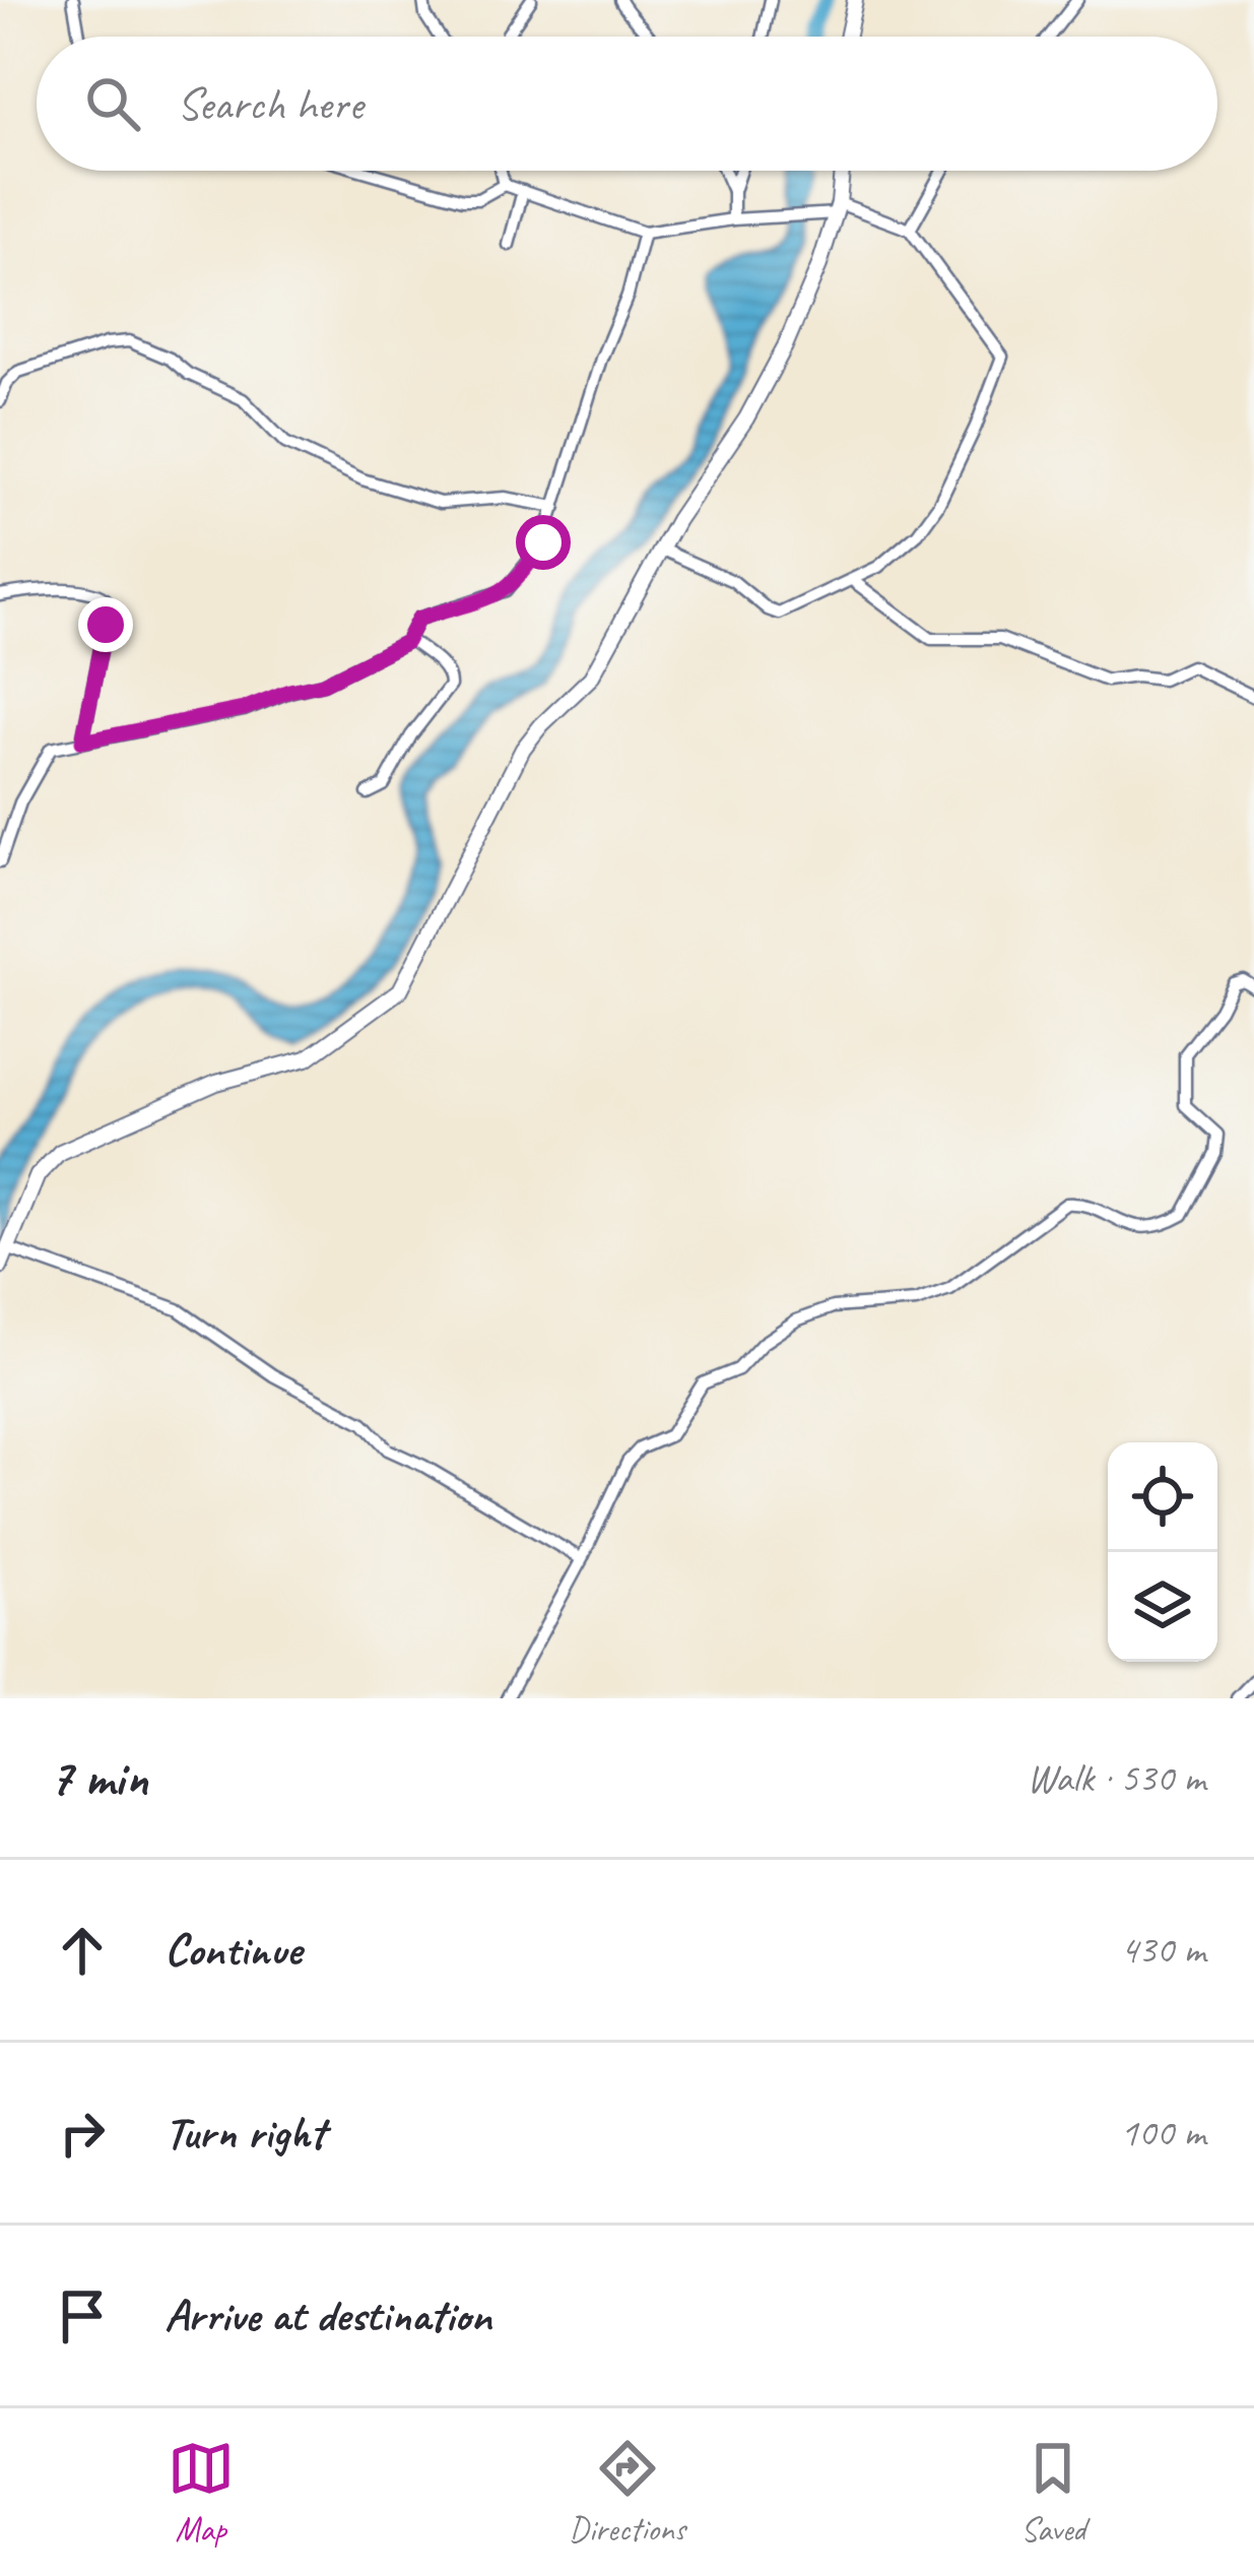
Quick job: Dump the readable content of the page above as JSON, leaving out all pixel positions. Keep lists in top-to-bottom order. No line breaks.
{"page":{"search":"Search here","heading":["7 min","Walk · 530 m"],"list":[["Continue","430 m"],["Turn right","100 m"],"Arrive at destination"],"nav":["Map","Directions","Saved"]}}
